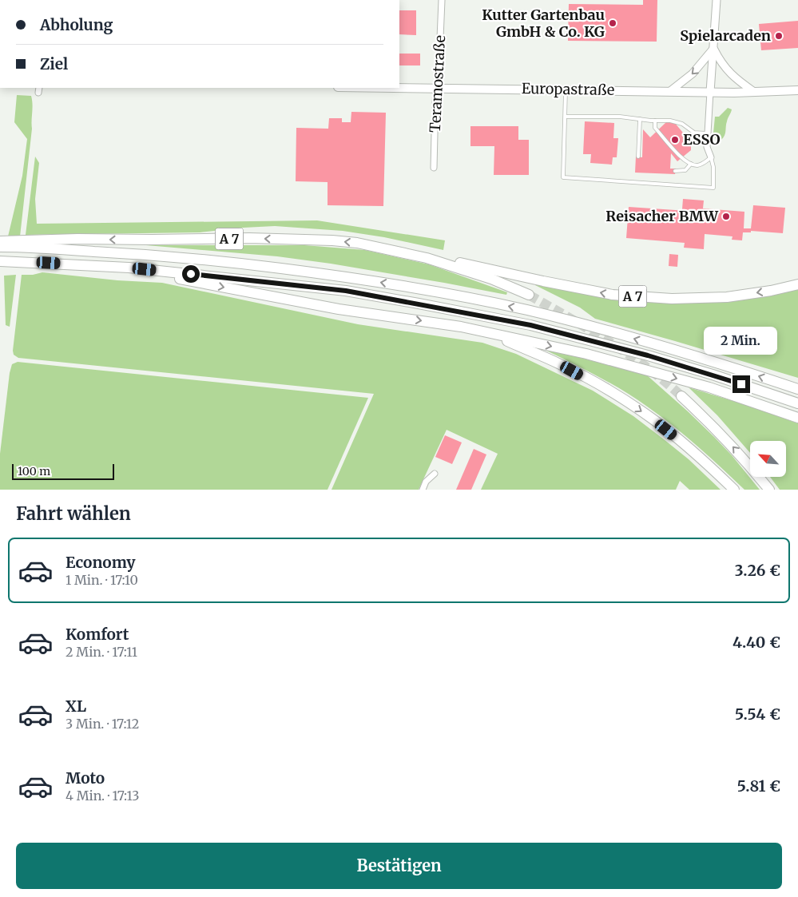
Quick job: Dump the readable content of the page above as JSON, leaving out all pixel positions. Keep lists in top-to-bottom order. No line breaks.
{"streets":{"highway":["A 7"],"main road":["Europastraße"],"street":["Teramostraße"]},"crossings":[["Teramostraße","Europastraße"]],"places":["Kutter Gartenbau GmbH & Co. KG","Spielarcaden","ESSO","Reisacher BMW"],"scale_bar":"100 m","north":"top left","page":{"banner":["Abholung","Ziel"],"bubble":"2 Min.","scale":"100 m","heading":"Fahrt wählen","list":[{"name":"Economy","note":"1 Min. · 17:10","value":"3.26 €"},{"name":"Komfort","note":"2 Min. · 17:11","value":"4.40 €"},{"name":"XL","note":"3 Min. · 17:12","value":"5.54 €"},{"name":"Moto","note":"4 Min. · 17:13","value":"5.81 €"}],"buttons":"Bestätigen"}}
